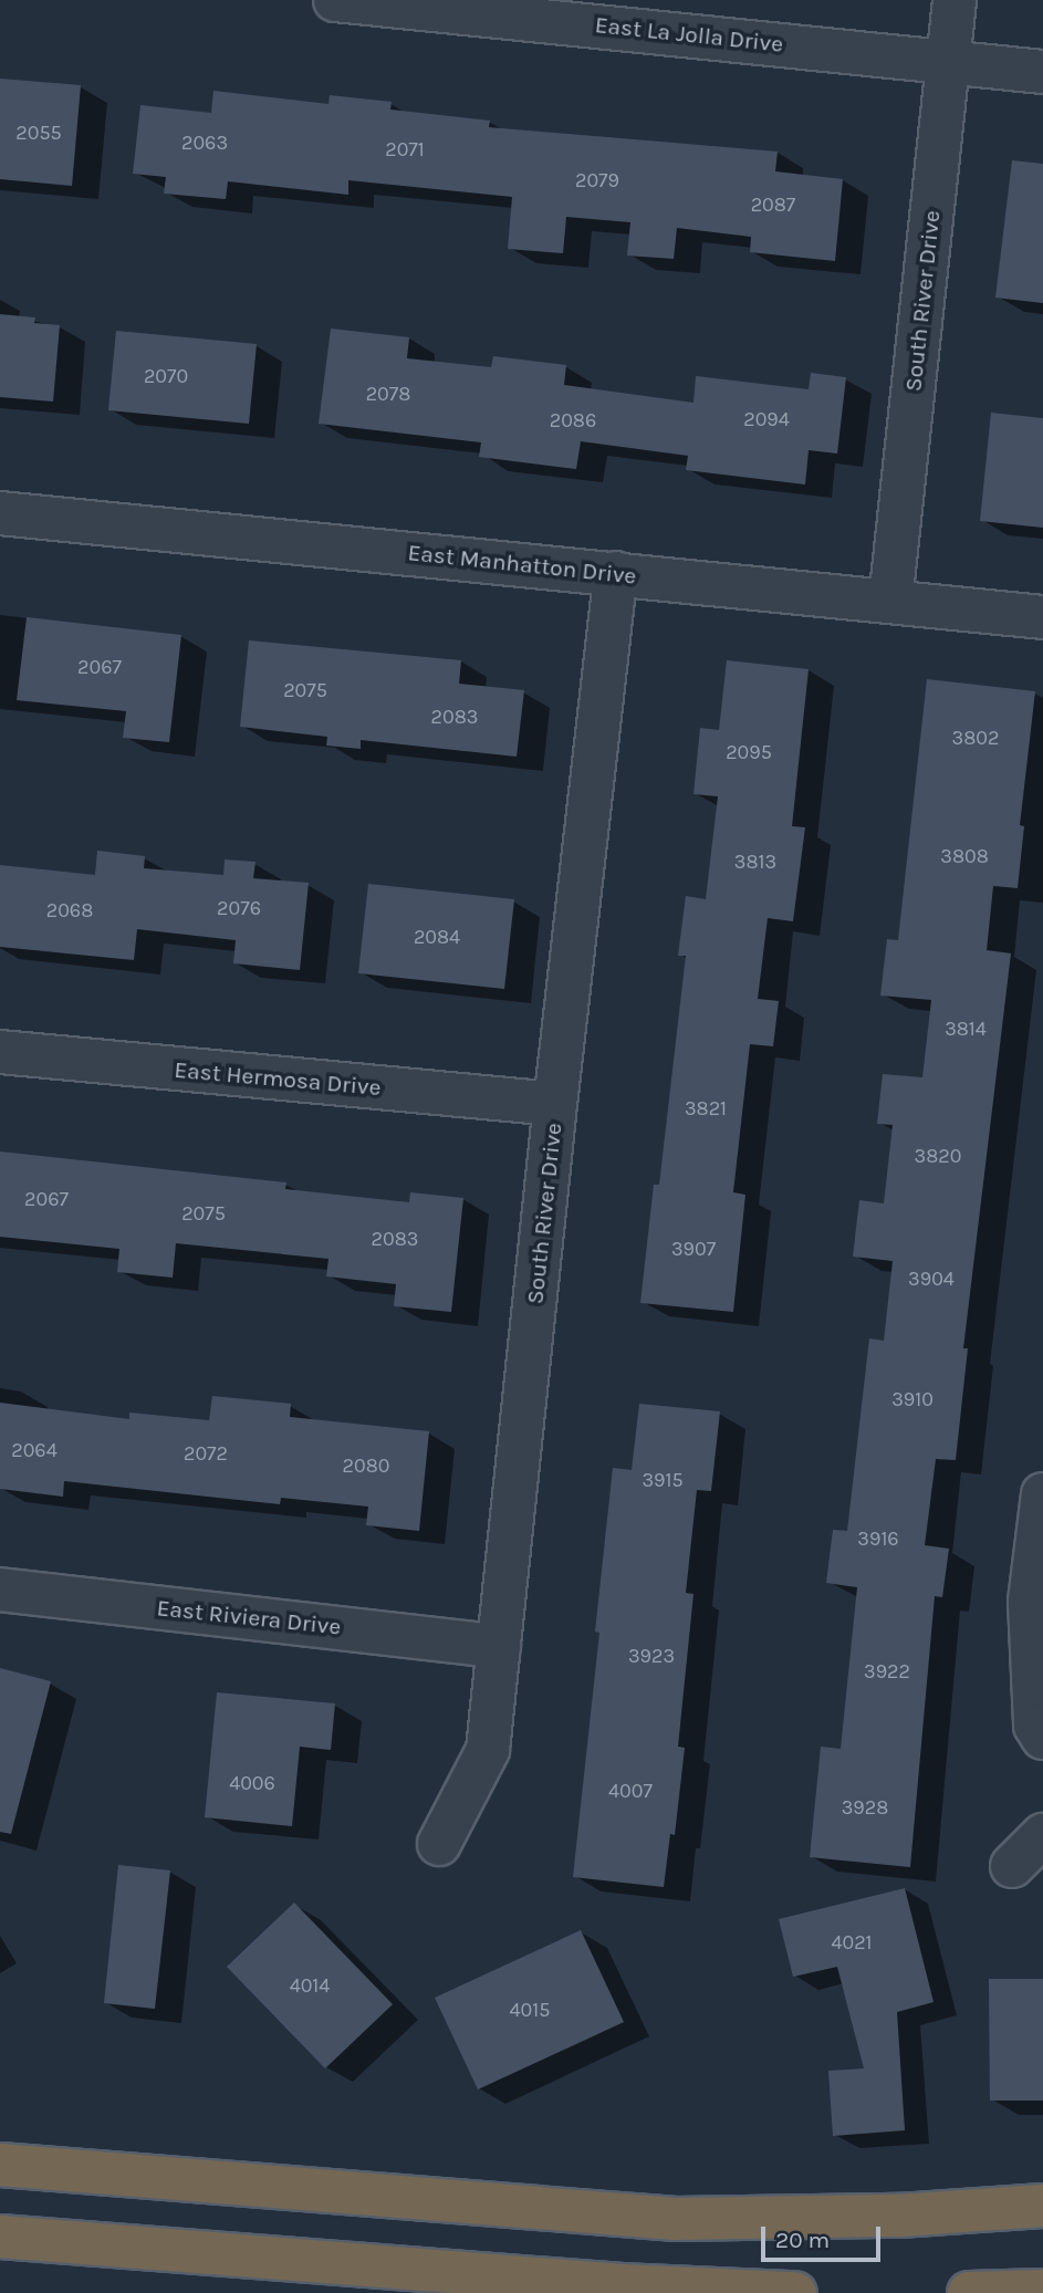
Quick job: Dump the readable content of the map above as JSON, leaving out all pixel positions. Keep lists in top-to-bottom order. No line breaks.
{"streets":{"street":["East La Jolla Drive","South River Drive","East Manhatton Drive","East Hermosa Drive","East Riviera Drive"]},"crossings":[["East La Jolla Drive","South River Drive"],["South River Drive","East Manhatton Drive"],["South River Drive","East Hermosa Drive"],["South River Drive","East Riviera Drive"]],"house_numbers":["2055","2063","2071","2079","2087","2070","2078","2094","2086","2067","2075","2083","3802","2095","3808","3813","2076","2068","2084","3814","3821","3820","2067","2075","2083","3907","3904","3910","2064","2072","2080","3915","3916","3923","3922","4006","4007","3928","4021","4014","4015"],"scale_bar":"20 m"}
